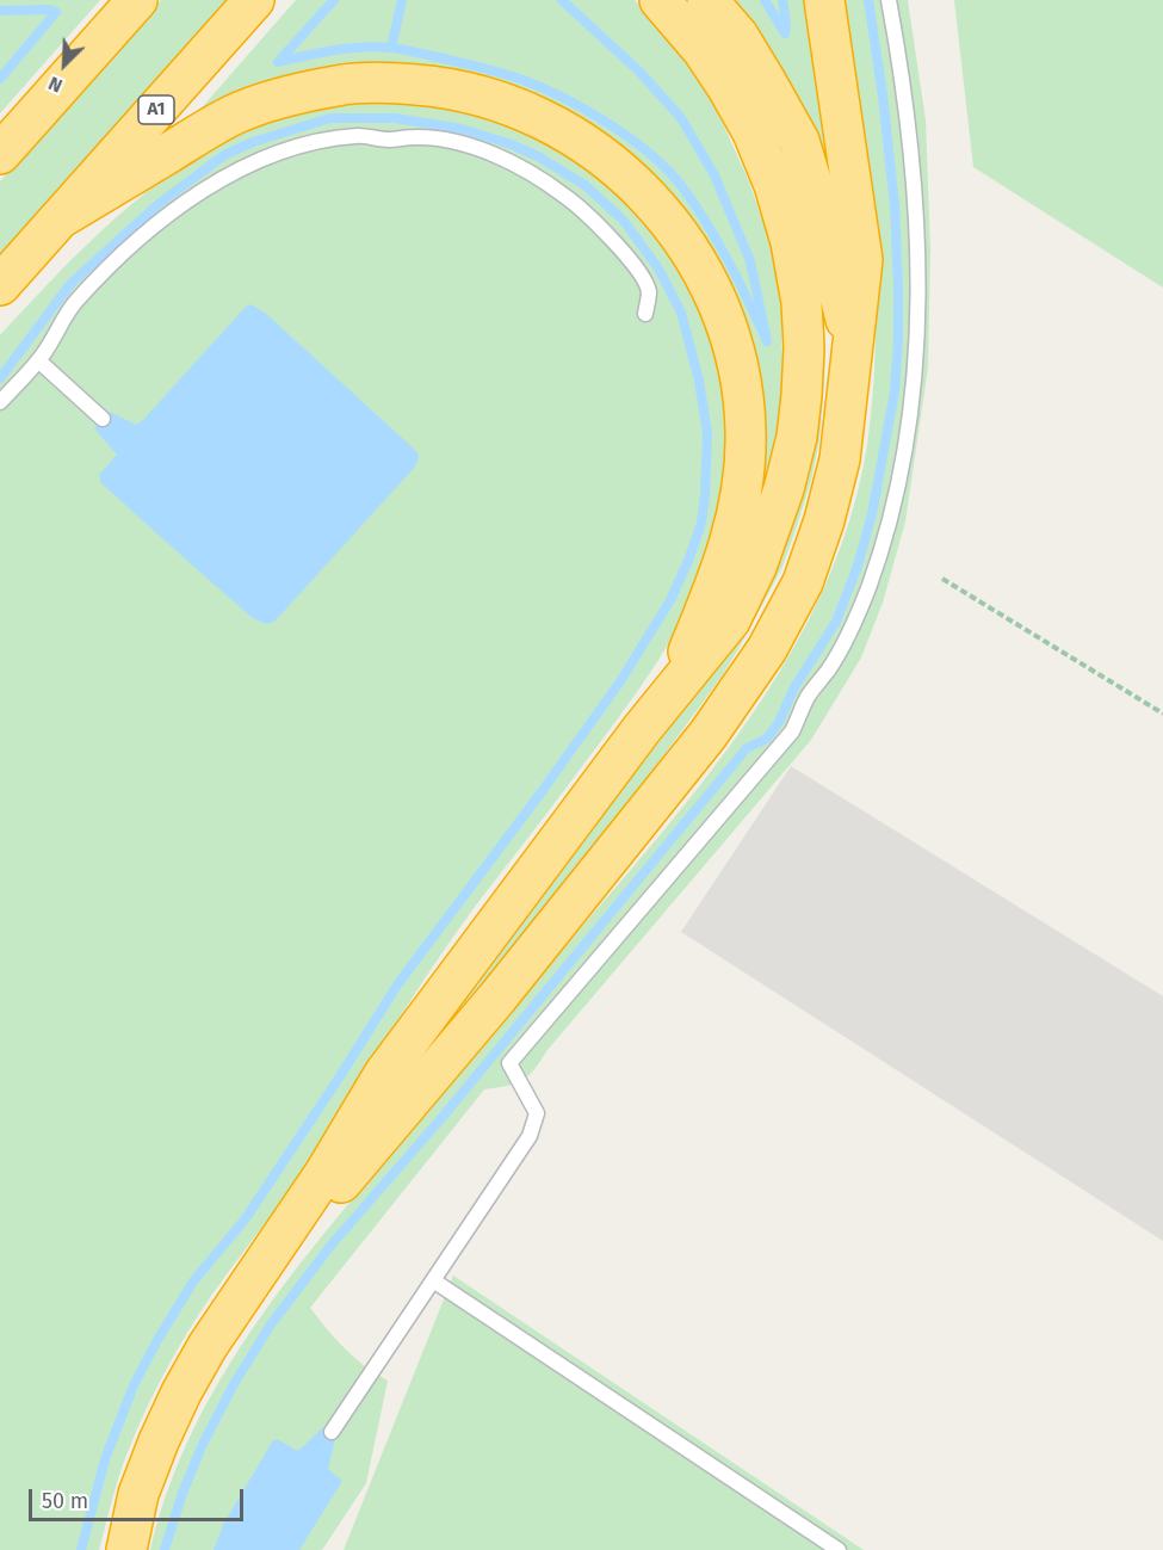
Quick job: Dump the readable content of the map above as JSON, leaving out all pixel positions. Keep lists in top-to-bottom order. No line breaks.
{"streets":{"highway":["A1"]},"scale_bar":"50 m","north":"bottom left"}
